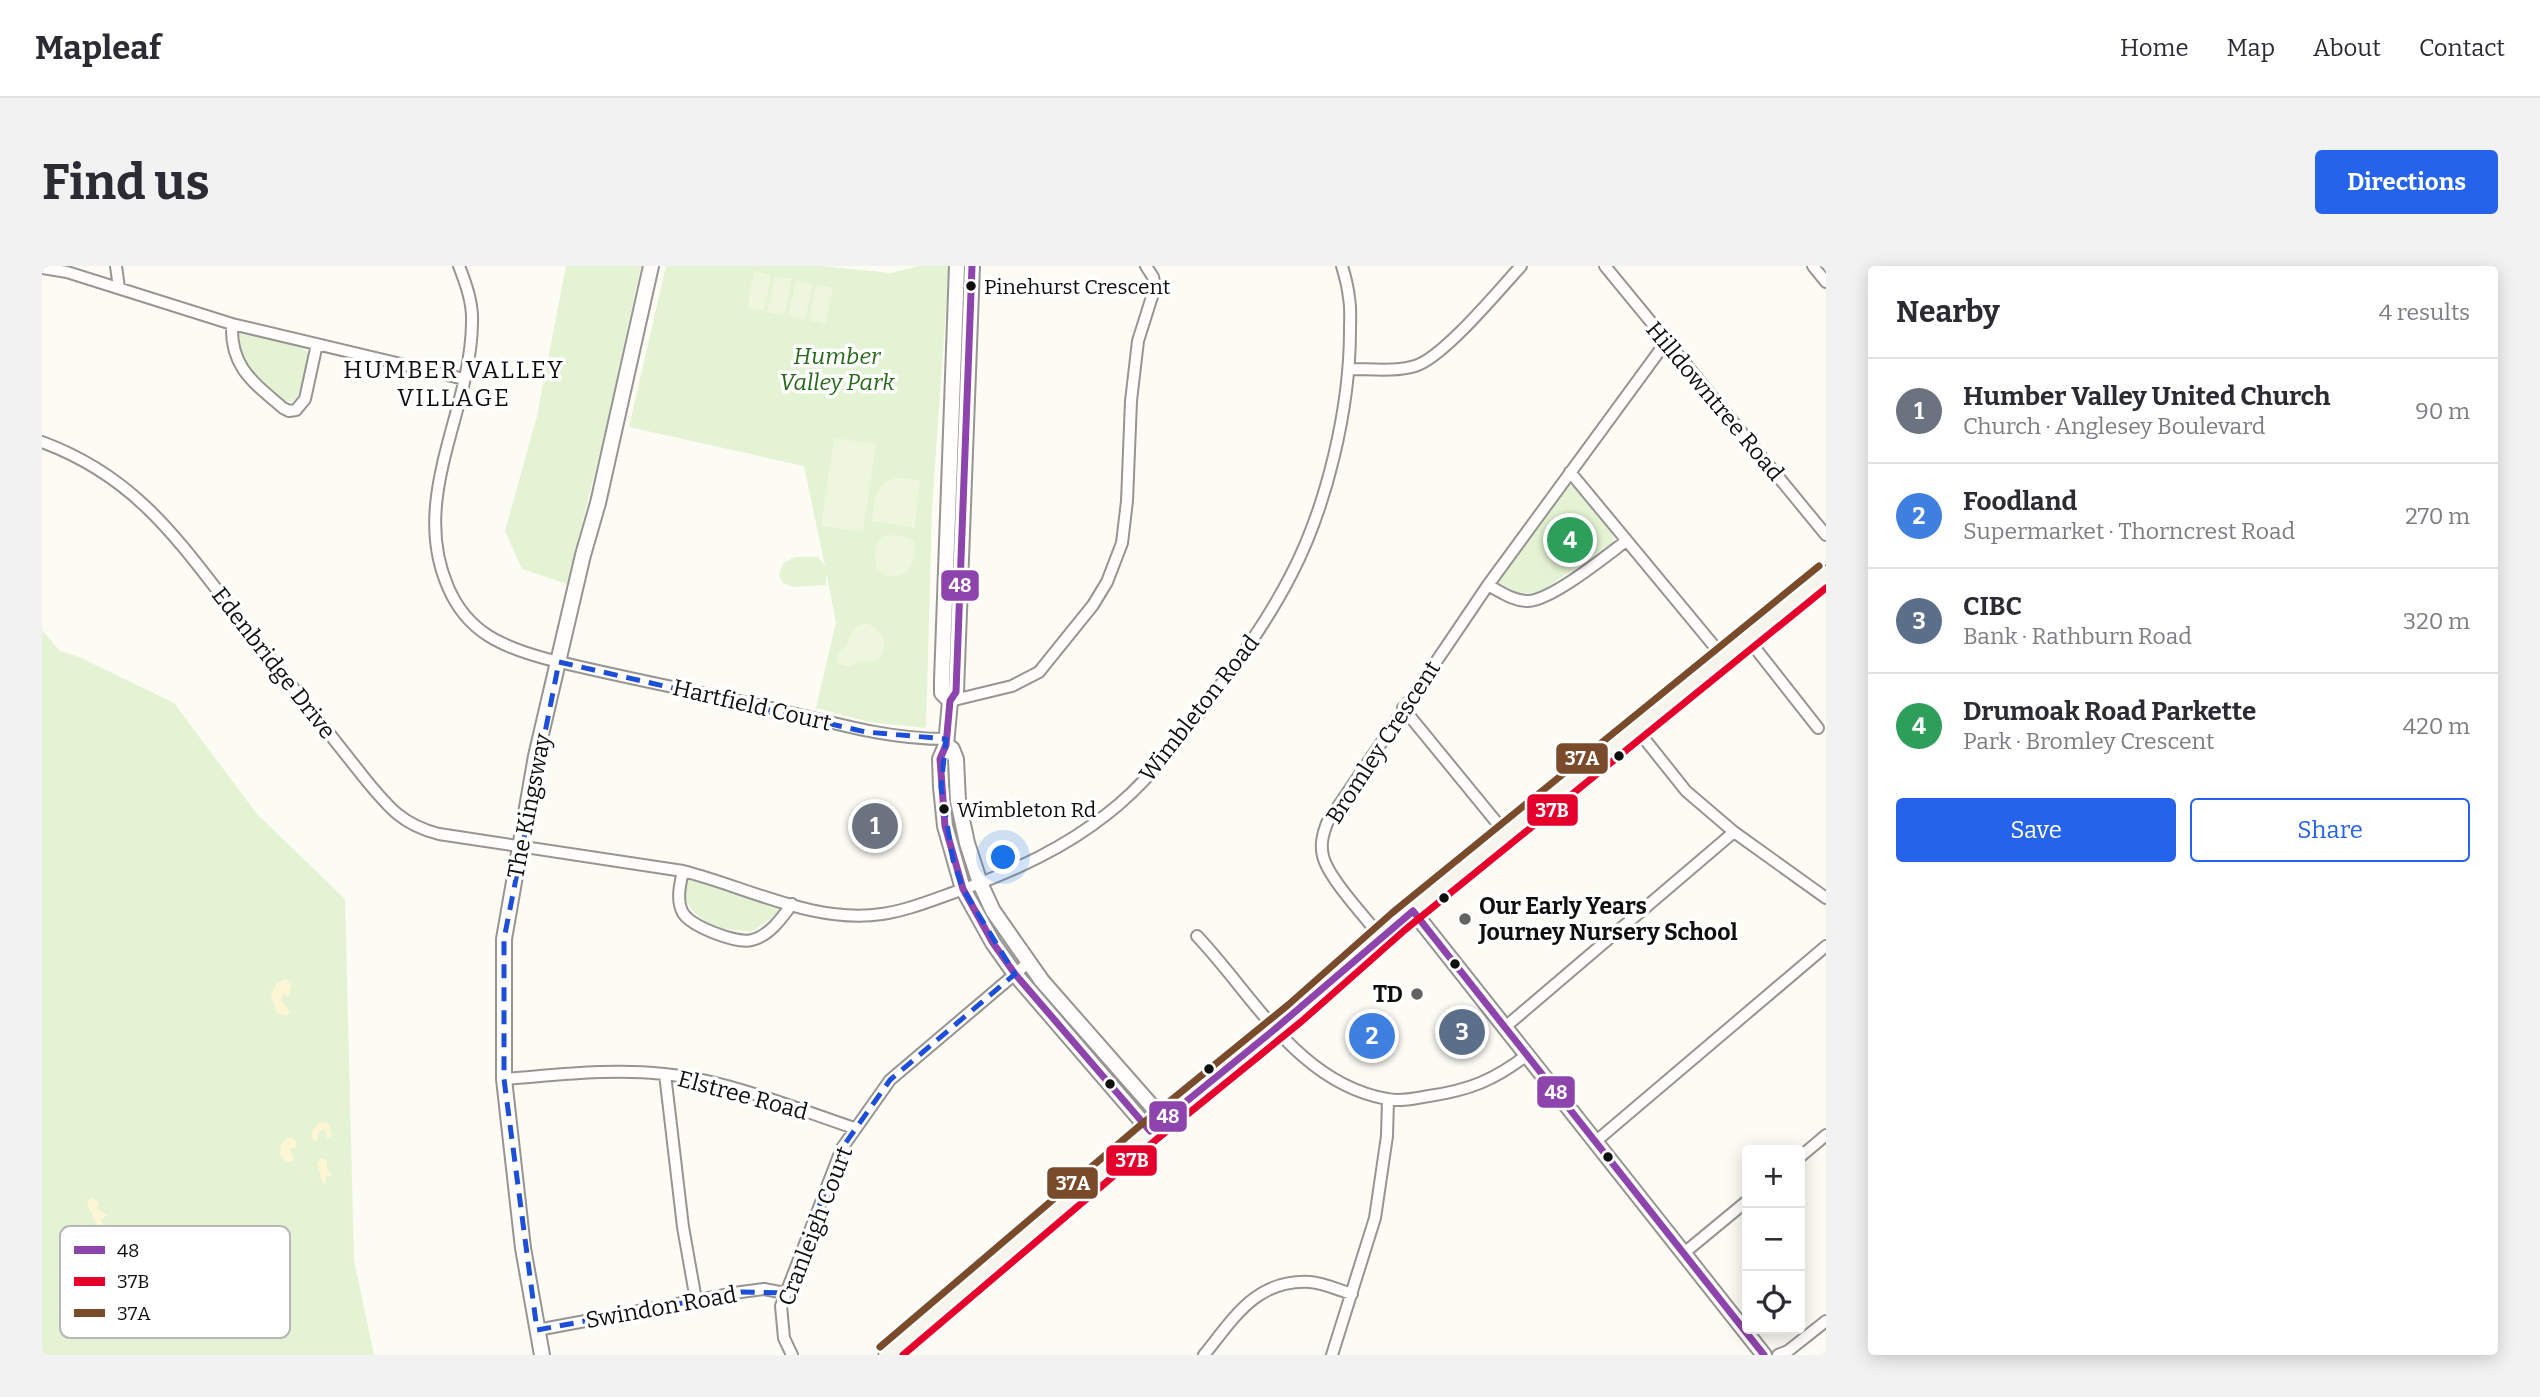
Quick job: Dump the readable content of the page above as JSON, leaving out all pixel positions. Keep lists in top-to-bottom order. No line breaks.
{"streets":{"street":["Hilldowntree Road","Edenbridge Drive","Hartfield Court","Wimbleton Road","Bromley Crescent","The Kingsway","Elstree Road","Cranleigh Court","Swindon Road"]},"crossings":[["Hilldowntree Road","Bromley Crescent"],["Edenbridge Drive","Wimbleton Road"],["Edenbridge Drive","The Kingsway"],["Hartfield Court","The Kingsway"],["Wimbleton Road","The Kingsway"],["The Kingsway","Elstree Road"],["The Kingsway","Swindon Road"],["Elstree Road","Cranleigh Court"],["Cranleigh Court","Swindon Road"]],"districts":["HUMBER VALLEY VILLAGE"],"parks":["Humber Valley Park"],"places":["Pinehurst Crescent","Wimbleton Rd","Our Early Years Journey Nursery School","TD"],"lines":["transit line 48","transit line 37A","transit line 37B"],"legend":["48","37B","37A"],"page":{"header":"Mapleaf","nav":["Home","Map","About","Contact"],"buttons":["Directions",["Save","Share"]],"title":"Find us","heading":["Nearby","4 results"],"list":[{"mark":"1","name":"Humber Valley United Church","note":"Church · Anglesey Boulevard","value":"90 m"},{"mark":"2","name":"Foodland","note":"Supermarket · Thorncrest Road","value":"270 m"},{"mark":"3","name":"CIBC","note":"Bank · Rathburn Road","value":"320 m"},{"mark":"4","name":"Drumoak Road Parkette","note":"Park · Bromley Crescent","value":"420 m"}],"pins":["4","1","3","2"],"map_buttons":["+","−"]}}
